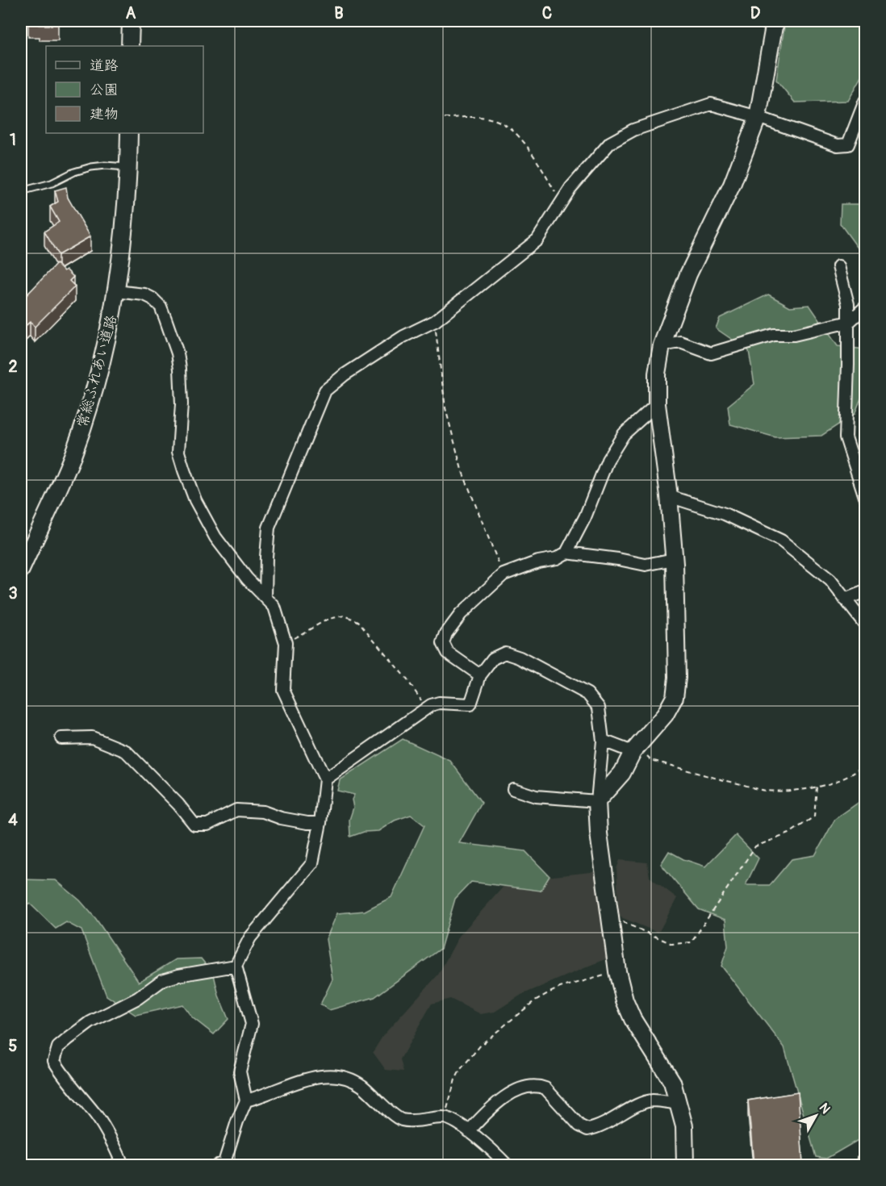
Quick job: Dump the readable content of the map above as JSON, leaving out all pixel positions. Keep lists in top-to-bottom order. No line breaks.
{"streets":{"street":["常総ふれあい道路"]},"legend":["道路","公園","建物"],"north":"top right","grid":{"columns":["A","B","C","D"],"rows":["1","2","3","4","5"]}}
